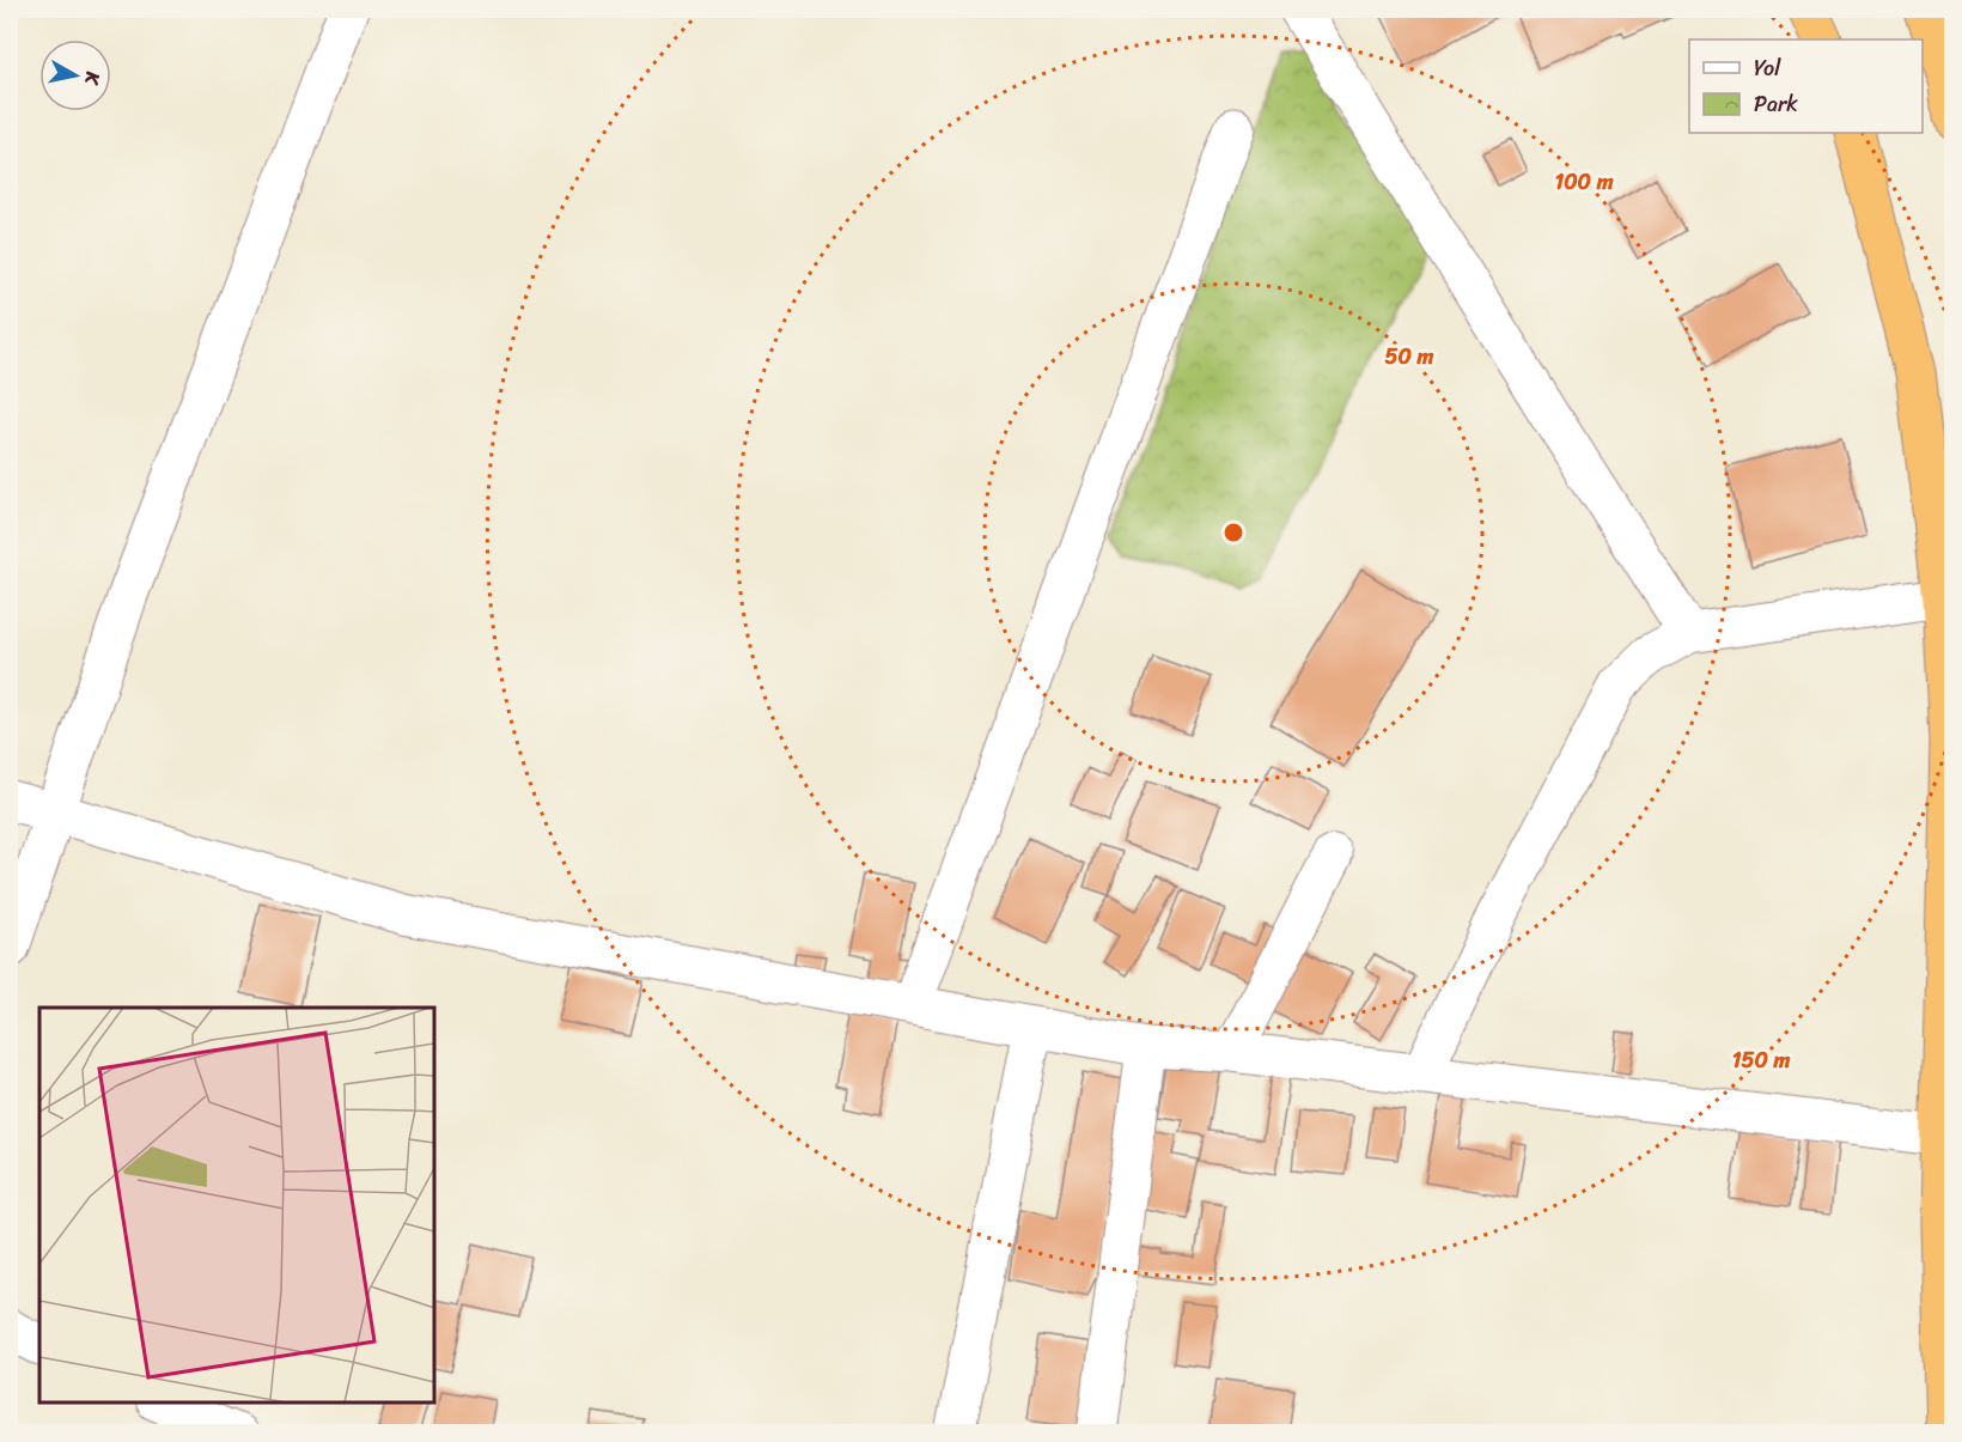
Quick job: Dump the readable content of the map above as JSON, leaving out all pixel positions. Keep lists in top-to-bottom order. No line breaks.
{"legend":["Yol","Park"],"north":"right","rings":["100 m","50 m","150 m"]}
